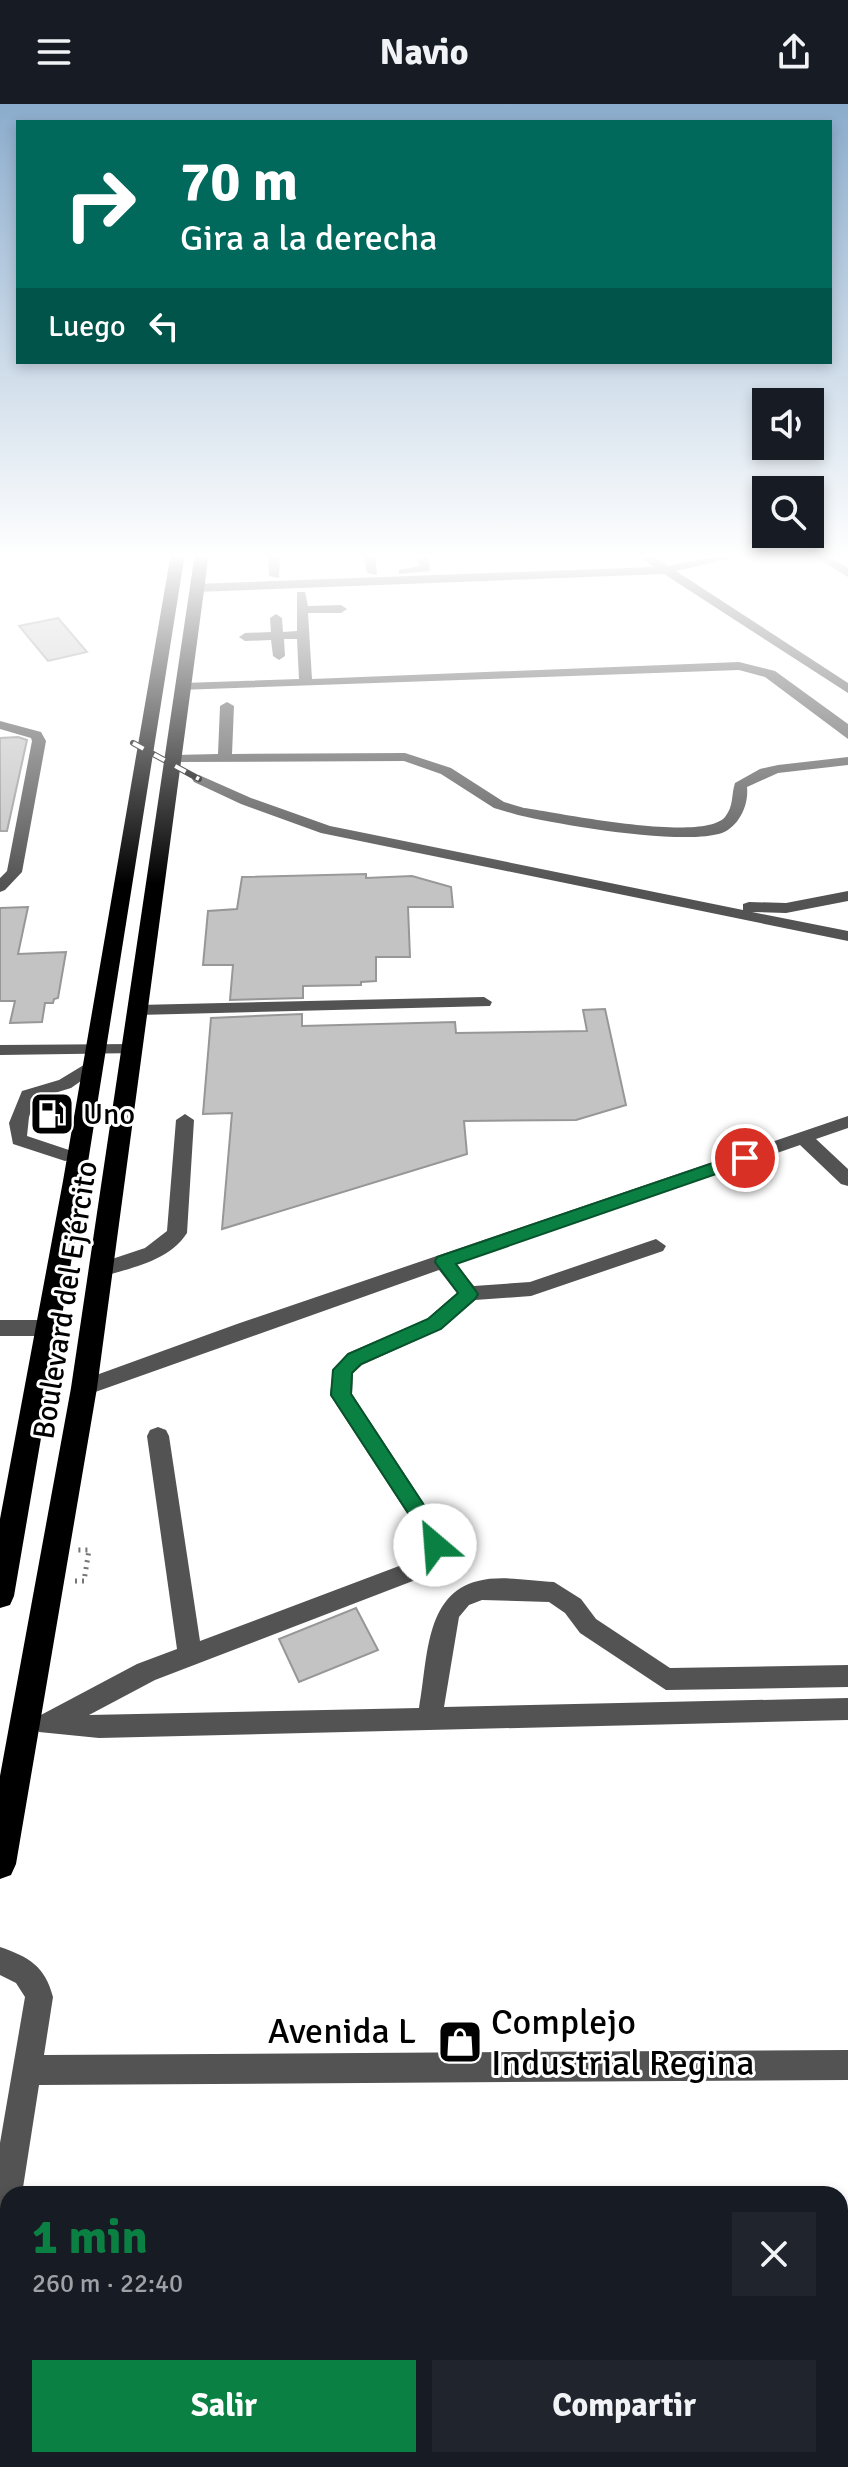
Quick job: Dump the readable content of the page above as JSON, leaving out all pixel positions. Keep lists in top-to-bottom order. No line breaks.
{"streets":{"highway":["Boulevard del Ejército"],"street":["Avenida L"]},"places":{"fuel station":["Uno"],"shop":["Complejo Industrial Regina"]},"page":{"header":"Navio","turn":["70 m","Gira a la derecha"],"then":"Luego","heading":["1 min","260 m · 22:40"],"buttons":["Salir","Compartir"]}}
